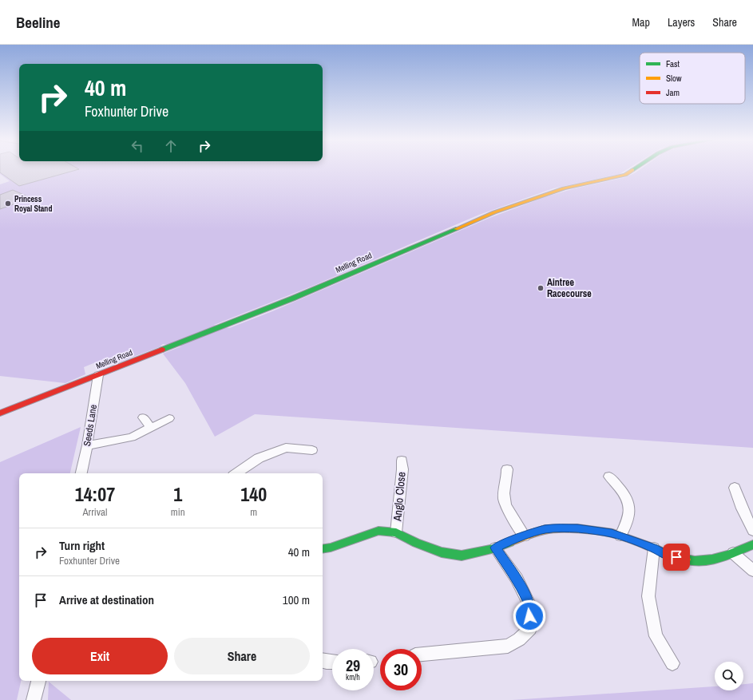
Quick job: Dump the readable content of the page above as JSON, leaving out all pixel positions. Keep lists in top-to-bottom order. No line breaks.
{"streets":{"street":["Melling Road","Seeds Lane","Anglo Close"]},"crossings":[["Melling Road","Seeds Lane"]],"places":["Princess Royal Stand","Aintree Racecourse"],"legend":["Fast","Slow","Jam"],"page":{"header":"Beeline","nav":["Map","Layers","Share"],"turn":["40 m","Foxhunter Drive"],"eta":["14:07","Arrival","1","min","140","m"],"list":[{"name":"Turn right","note":"Foxhunter Drive","value":"40 m"},{"name":"Arrive at destination","value":"100 m"}],"buttons":["Exit","Share"],"speed":"29 km/h","limit":"30"}}
